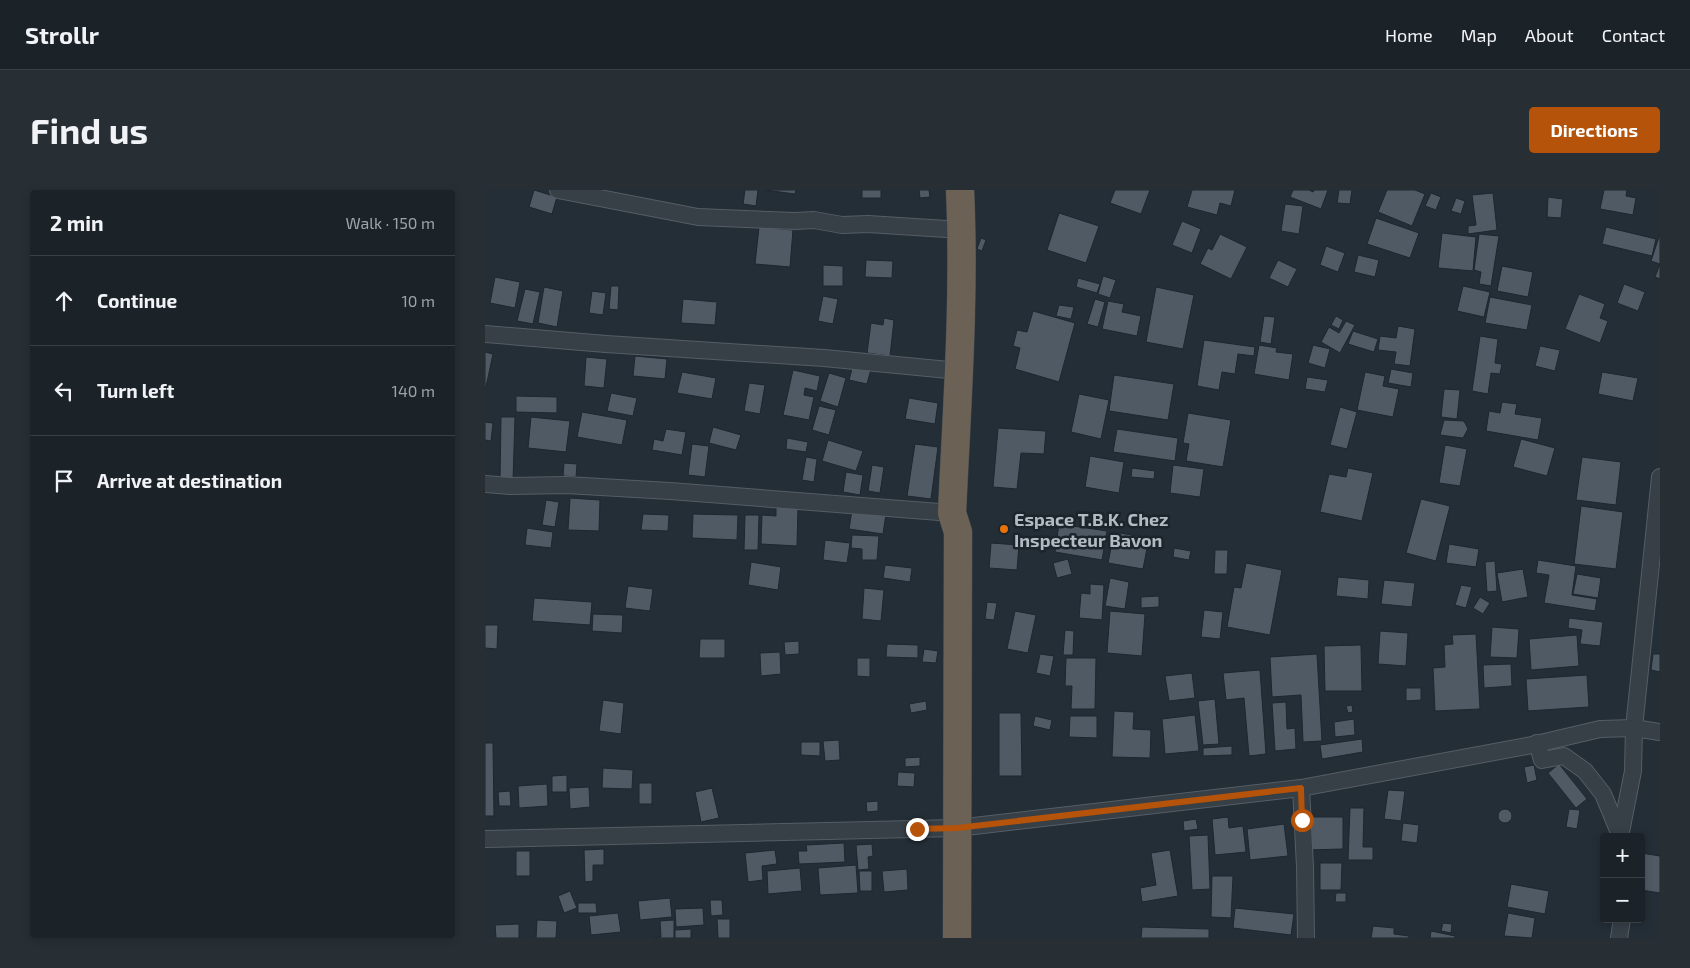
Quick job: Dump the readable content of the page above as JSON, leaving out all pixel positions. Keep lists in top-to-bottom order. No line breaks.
{"places":["Espace T.B.K. Chez Inspecteur Bavon"],"page":{"header":"Strollr","nav":["Home","Map","About","Contact"],"buttons":"Directions","title":"Find us","heading":["2 min","Walk · 150 m"],"list":[["Continue","10 m"],["Turn left","140 m"],"Arrive at destination"],"map_buttons":["+","−"]}}
